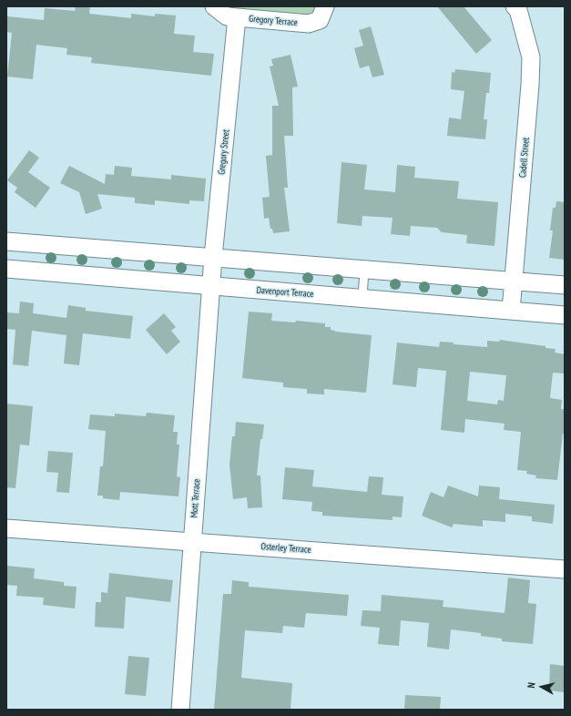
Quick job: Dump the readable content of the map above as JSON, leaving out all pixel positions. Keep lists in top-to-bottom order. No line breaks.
{"streets":{"street":["Gregory Terrace","Gregory Street","Cadell Street","Davenport Terrace","Mott Terrace","Osterley Terrace"]},"crossings":[["Gregory Terrace","Gregory Street"],["Gregory Street","Davenport Terrace"],["Gregory Street","Mott Terrace"],["Cadell Street","Davenport Terrace"],["Davenport Terrace","Mott Terrace"],["Mott Terrace","Osterley Terrace"]],"north":"left"}
